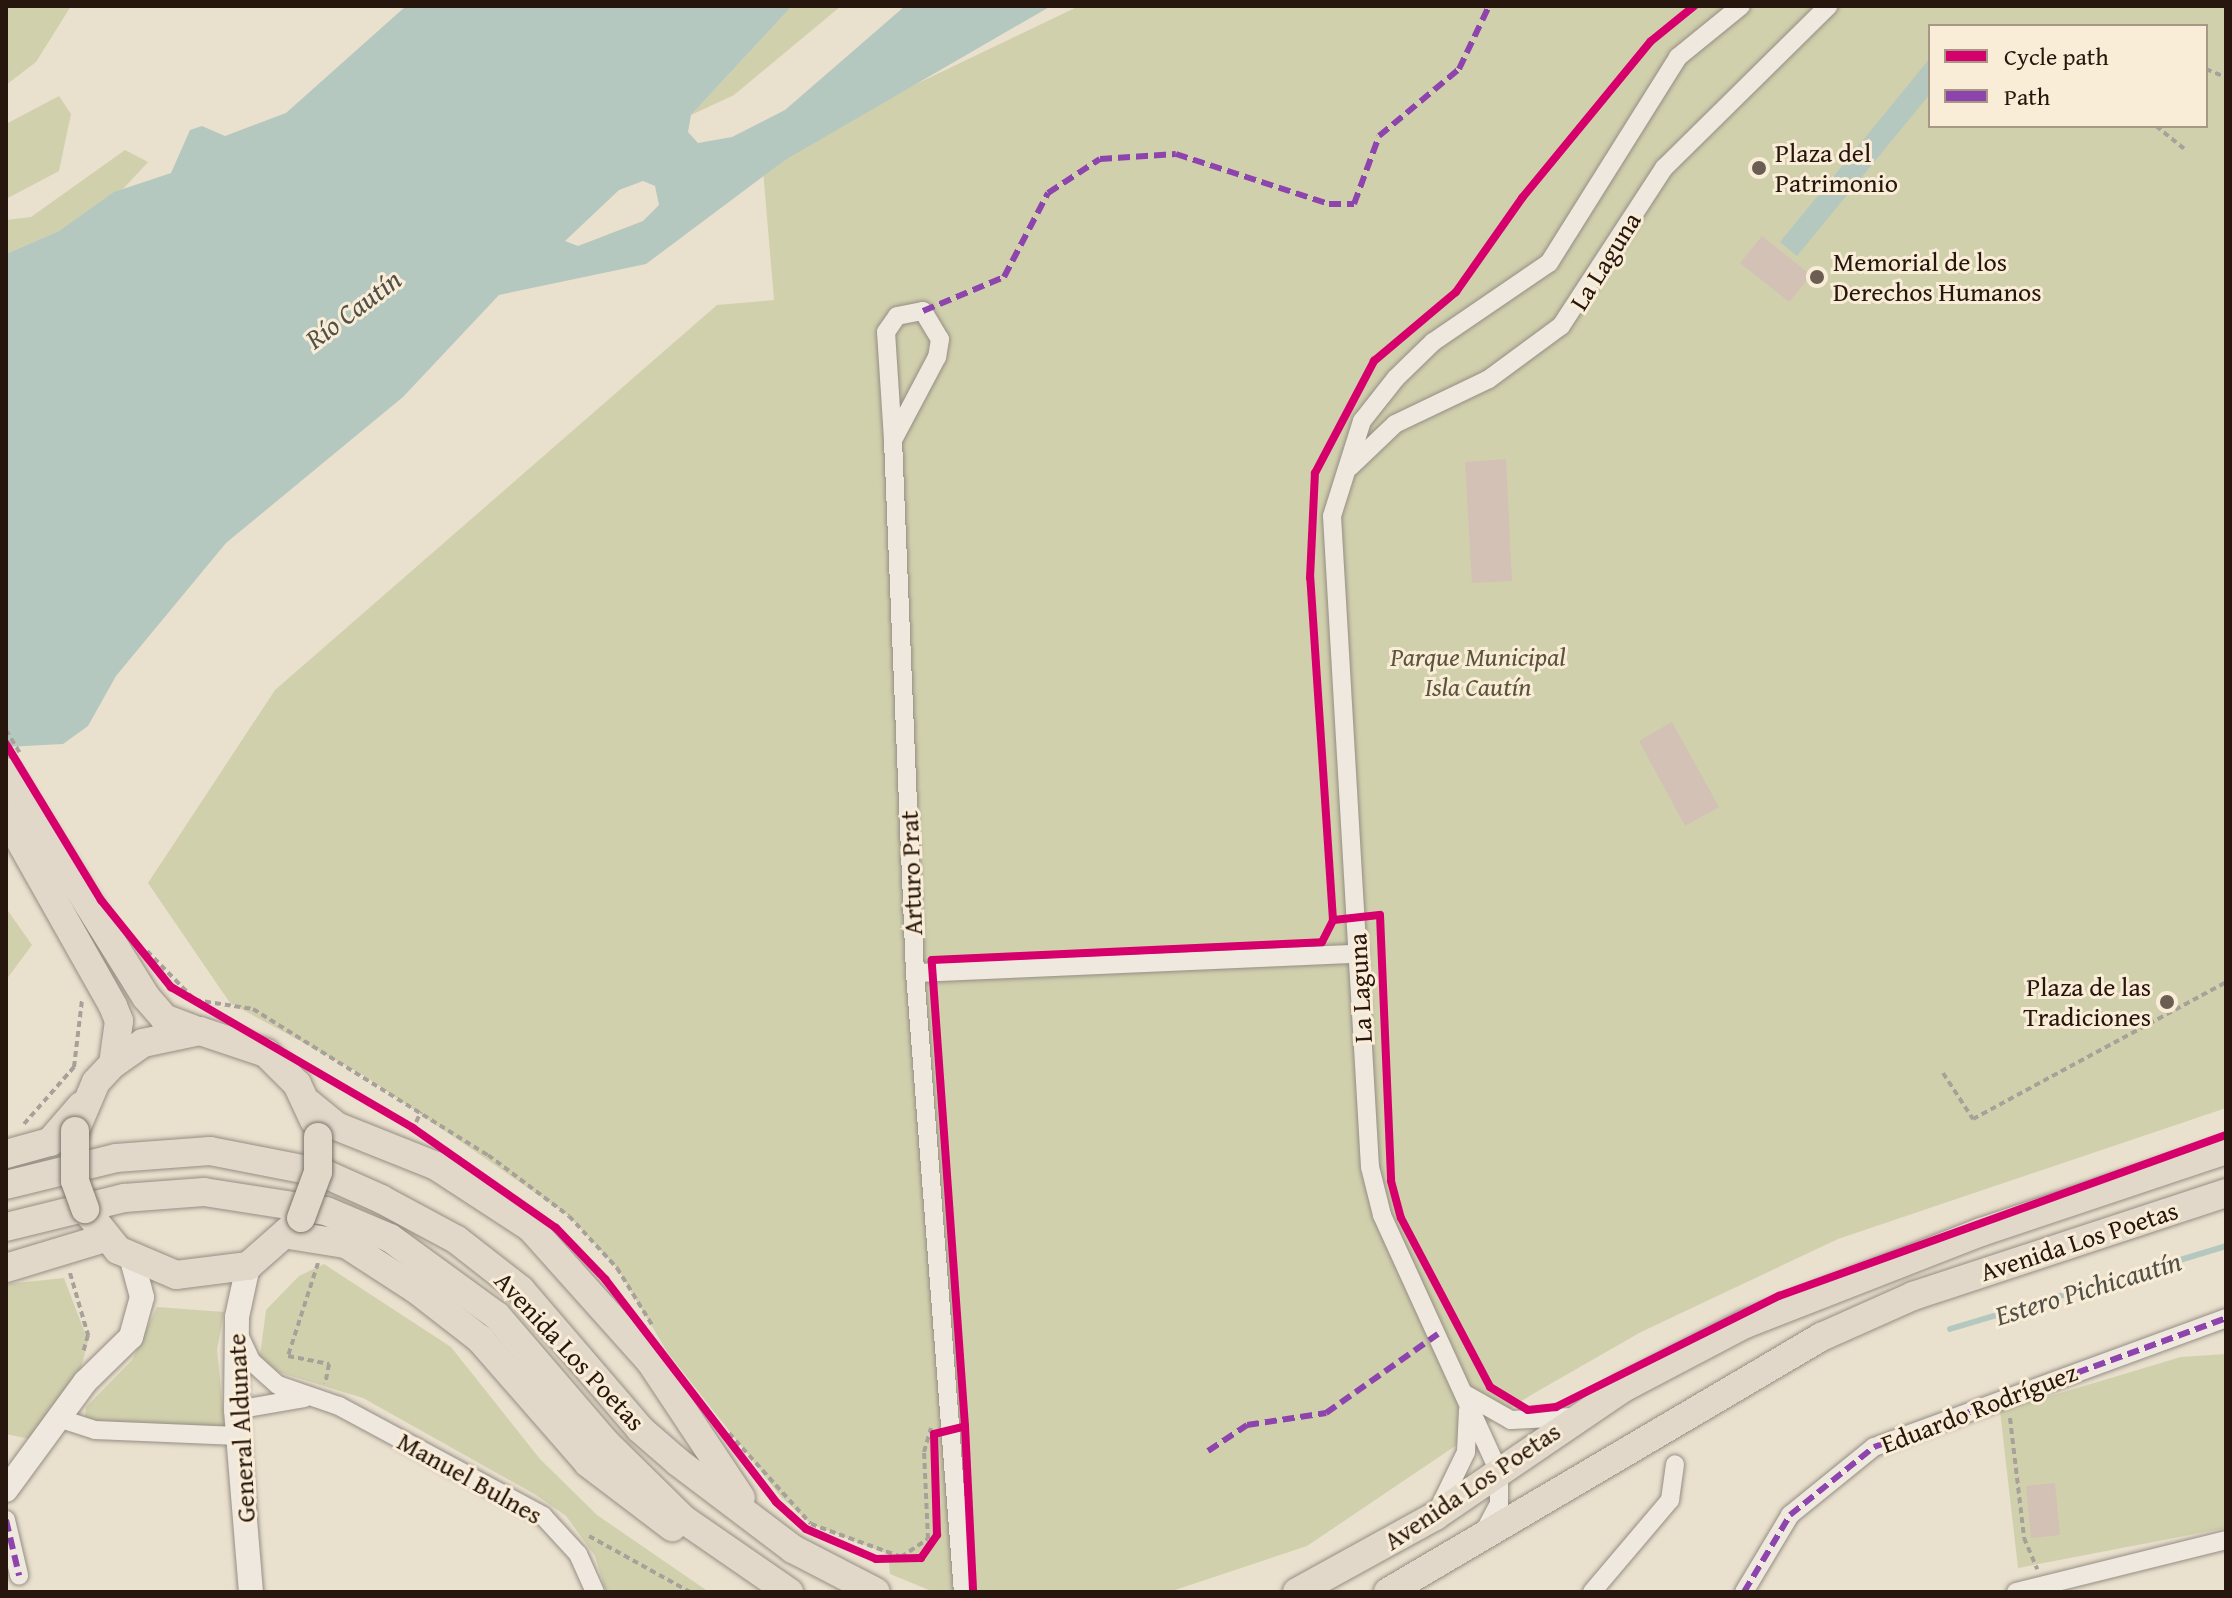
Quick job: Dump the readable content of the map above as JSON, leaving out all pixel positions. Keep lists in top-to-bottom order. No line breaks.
{"streets":{"main road":["Avenida Los Poetas","General Aldunate"],"street":["La Laguna","Arturo Prat","Eduardo Rodríguez","Manuel Bulnes"]},"crossings":[["La Laguna","Avenida Los Poetas"],["General Aldunate","Manuel Bulnes"]],"water":["Río Cautín","Estero Pichicautín"],"parks":["Parque Municipal Isla Cautín"],"places":["Plaza del Patrimonio","Memorial de los Derechos Humanos","Plaza de las Tradiciones"],"legend":["Cycle path","Path"]}
